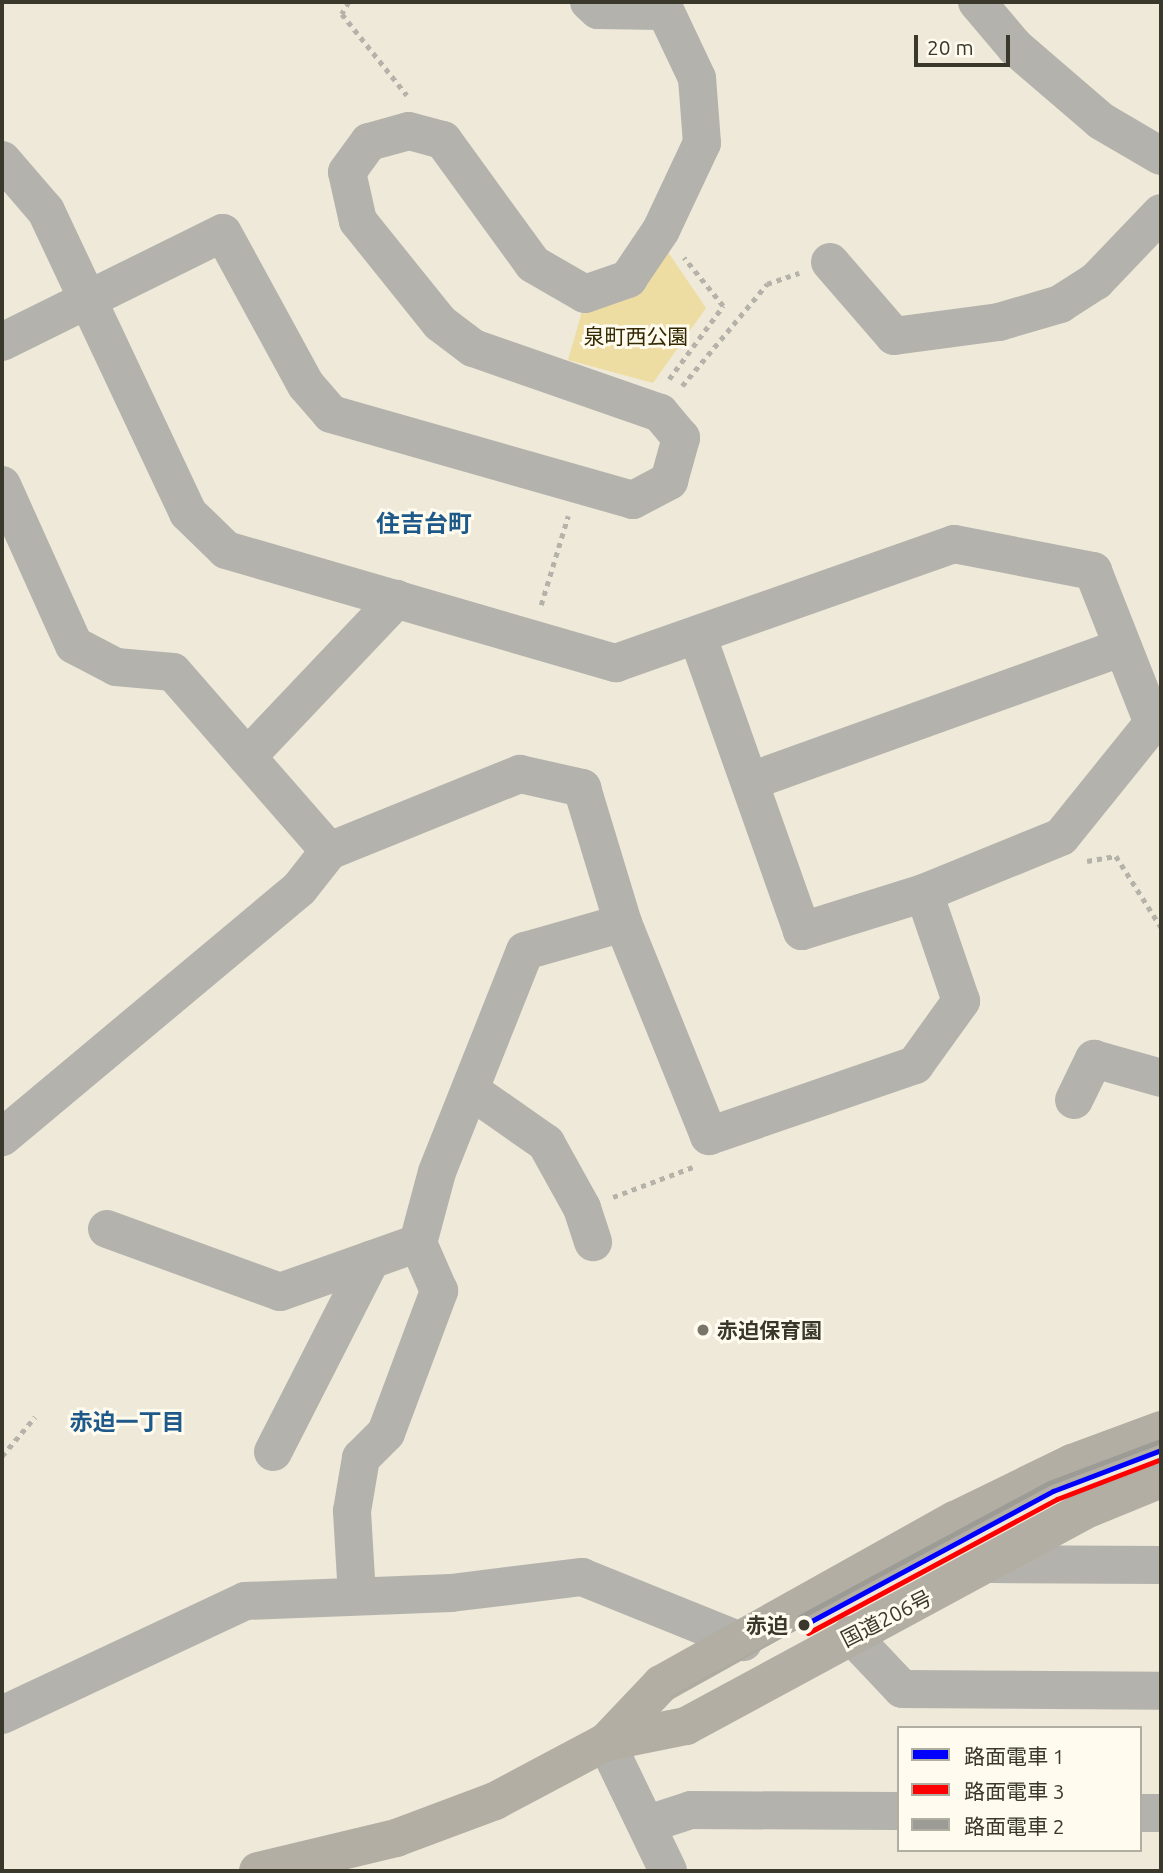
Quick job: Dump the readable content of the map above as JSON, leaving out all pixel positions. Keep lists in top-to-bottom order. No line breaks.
{"streets":{"highway":["国道206号"]},"districts":["住吉台町","赤迫一丁目"],"parks":["泉町西公園"],"places":["赤迫保育園","赤迫"],"lines":["tram line 2","tram line 1","tram line 3"],"legend":["路面電車 1","路面電車 3","路面電車 2"],"scale_bar":"20 m"}
